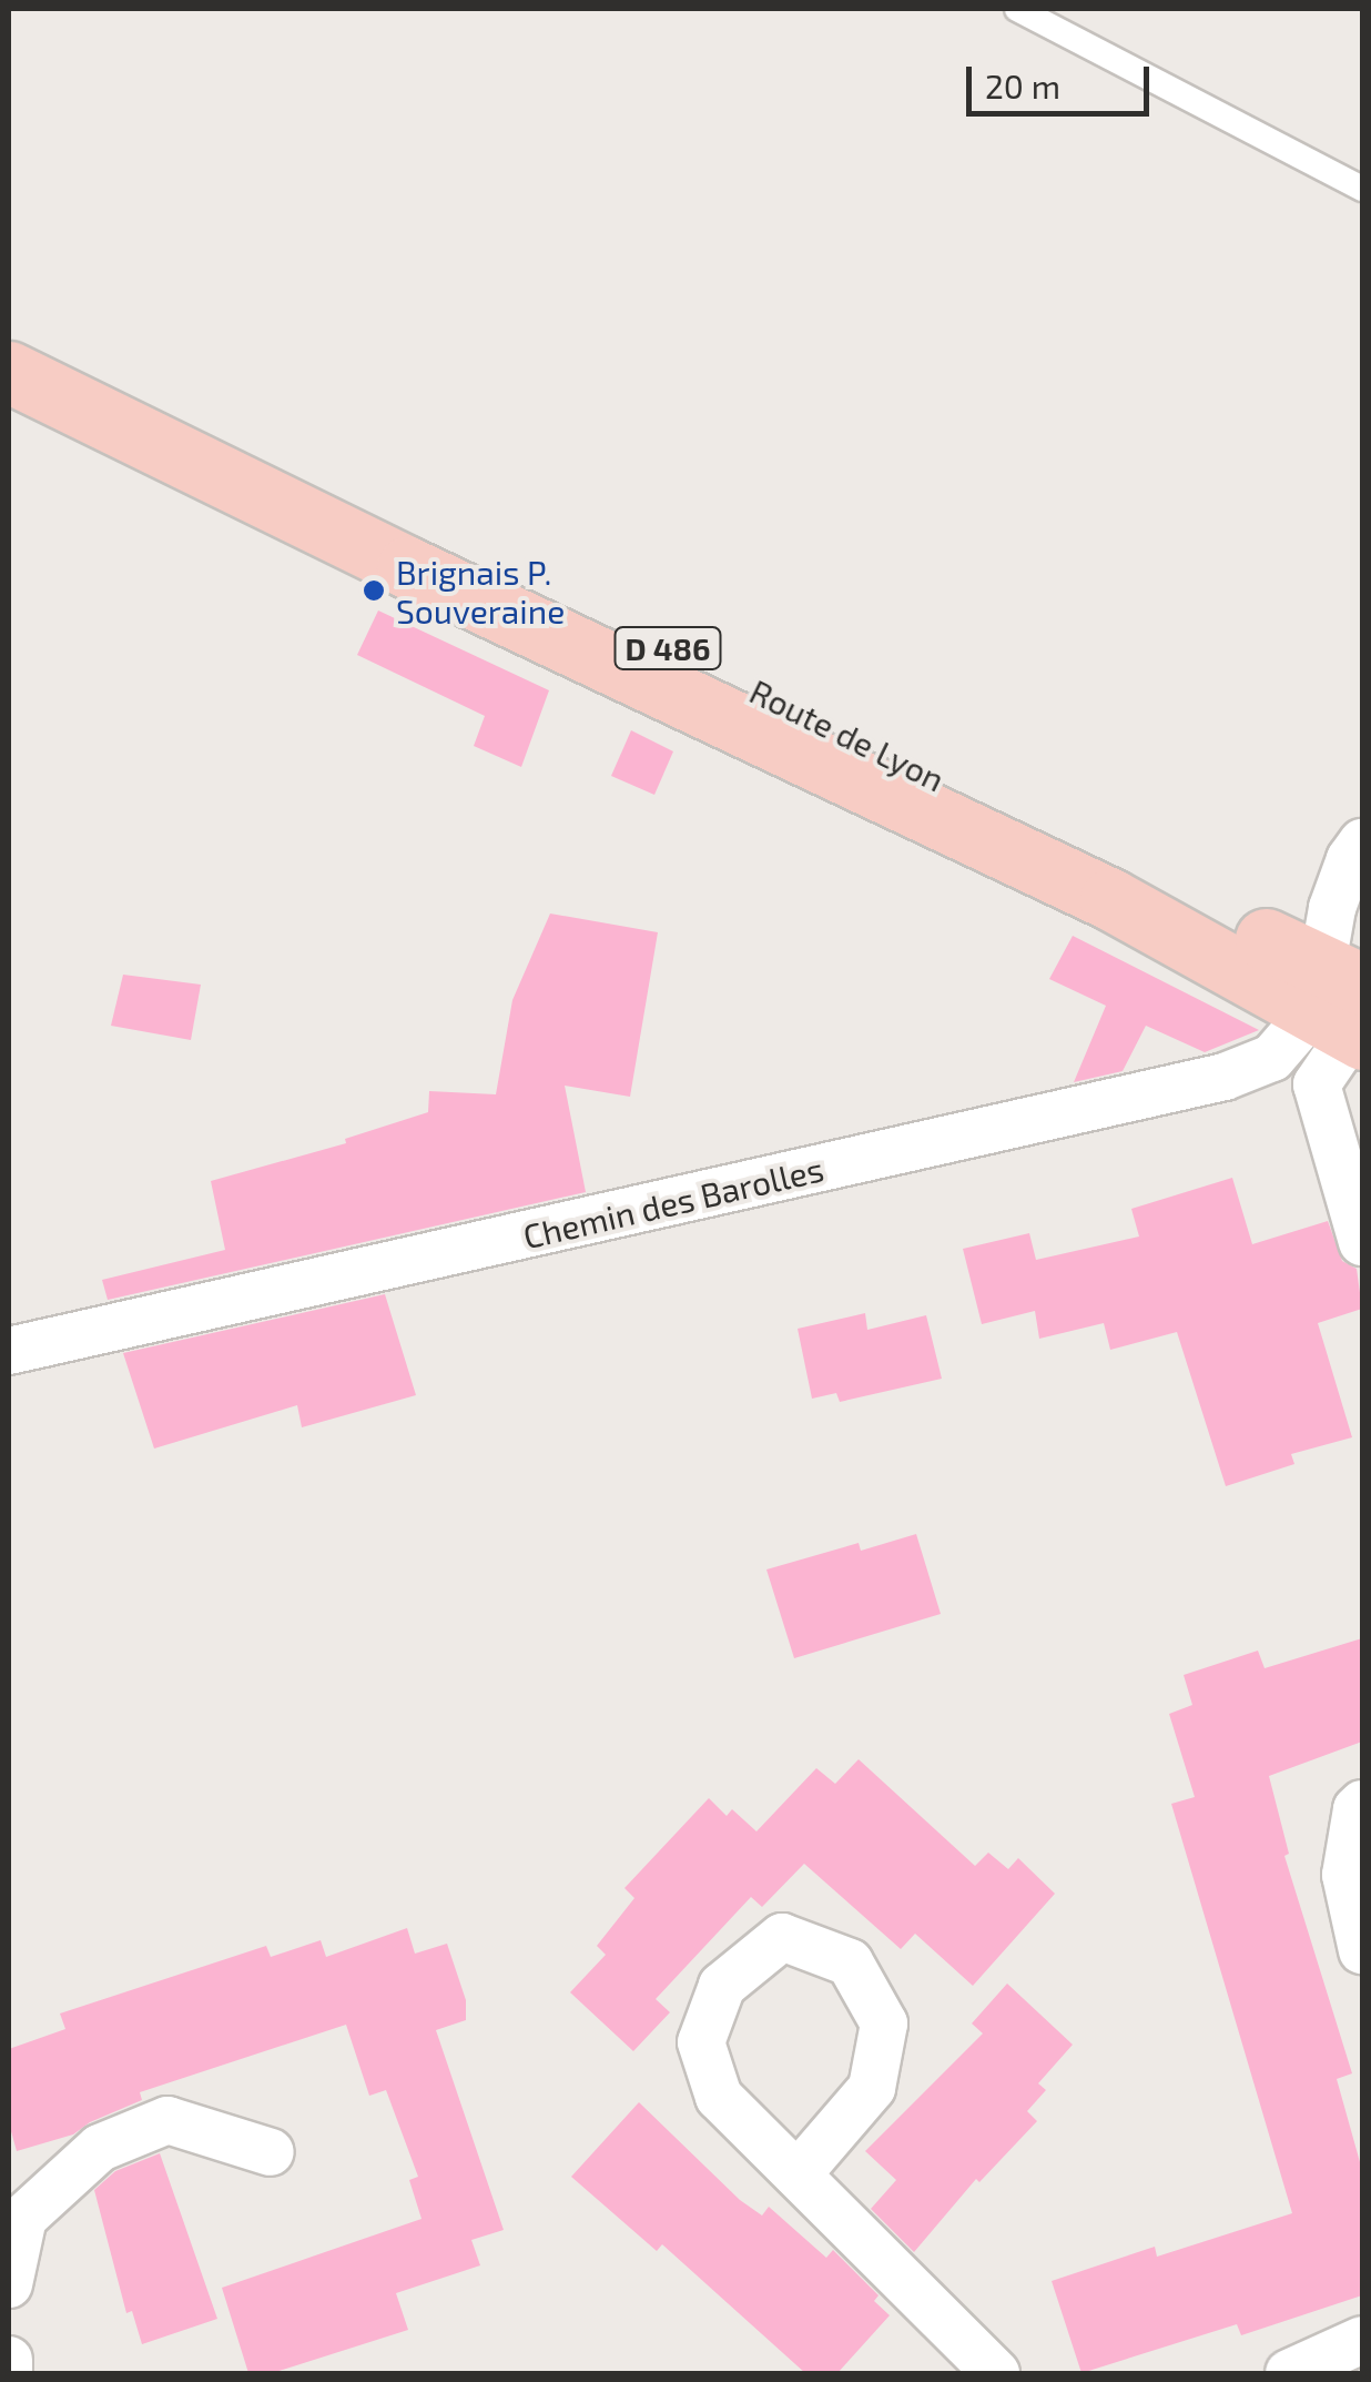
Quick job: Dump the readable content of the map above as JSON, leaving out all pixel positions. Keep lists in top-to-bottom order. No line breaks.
{"streets":{"main road":["D 486","Route de Lyon"],"street":["Chemin des Barolles"]},"crossings":[["Route de Lyon","Chemin des Barolles"]],"places":["Brignais P. Souveraine"],"scale_bar":"20 m"}
